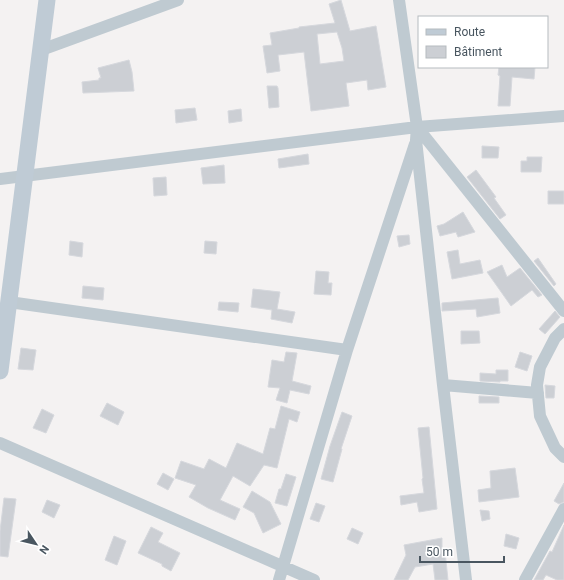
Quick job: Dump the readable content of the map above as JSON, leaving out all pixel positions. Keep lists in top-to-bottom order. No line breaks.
{"legend":["Route","Bâtiment"],"scale_bar":"50 m","north":"bottom right"}
